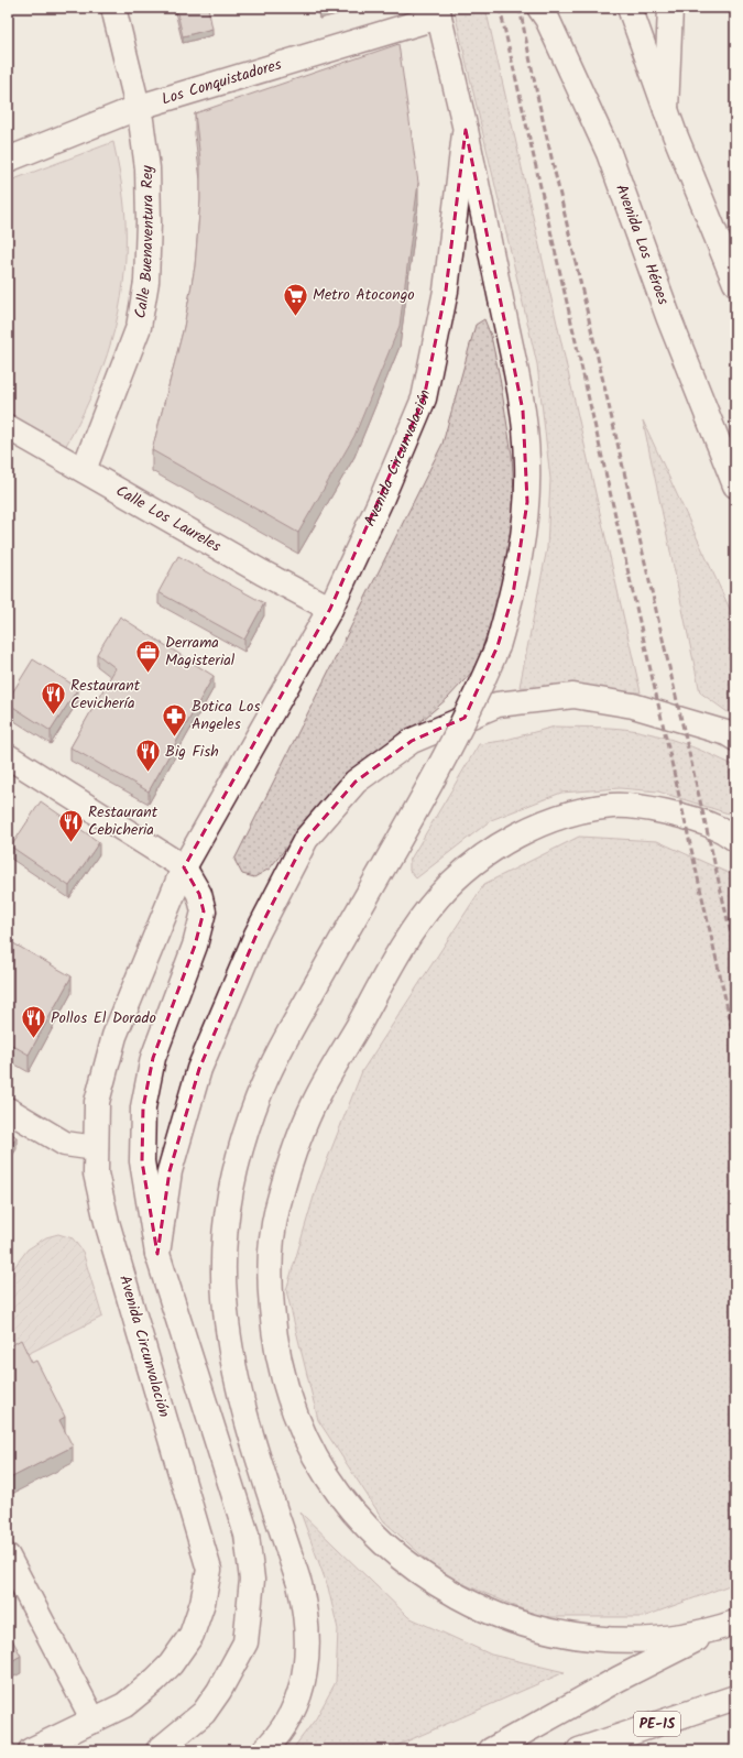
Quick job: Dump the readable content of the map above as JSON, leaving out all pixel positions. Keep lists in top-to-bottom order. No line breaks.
{"streets":{"main road":["Los Conquistadores","Calle Buenaventura Rey","Avenida Los Héroes","Avenida Circunvalación","Calle Los Laureles","PE-1S"]},"crossings":[["Los Conquistadores","Calle Buenaventura Rey"],["Los Conquistadores","Avenida Circunvalación"],["Calle Buenaventura Rey","Calle Los Laureles"],["Avenida Circunvalación","Calle Los Laureles"]],"places":{"supermarket":["Metro Atocongo"],"office":["Derrama Magisterial"],"restaurant":["Restaurant Cevichería","Big Fish","Restaurant Cebicheria","Pollos El Dorado"],"pharmacy":["Botica Los Angeles"]}}
